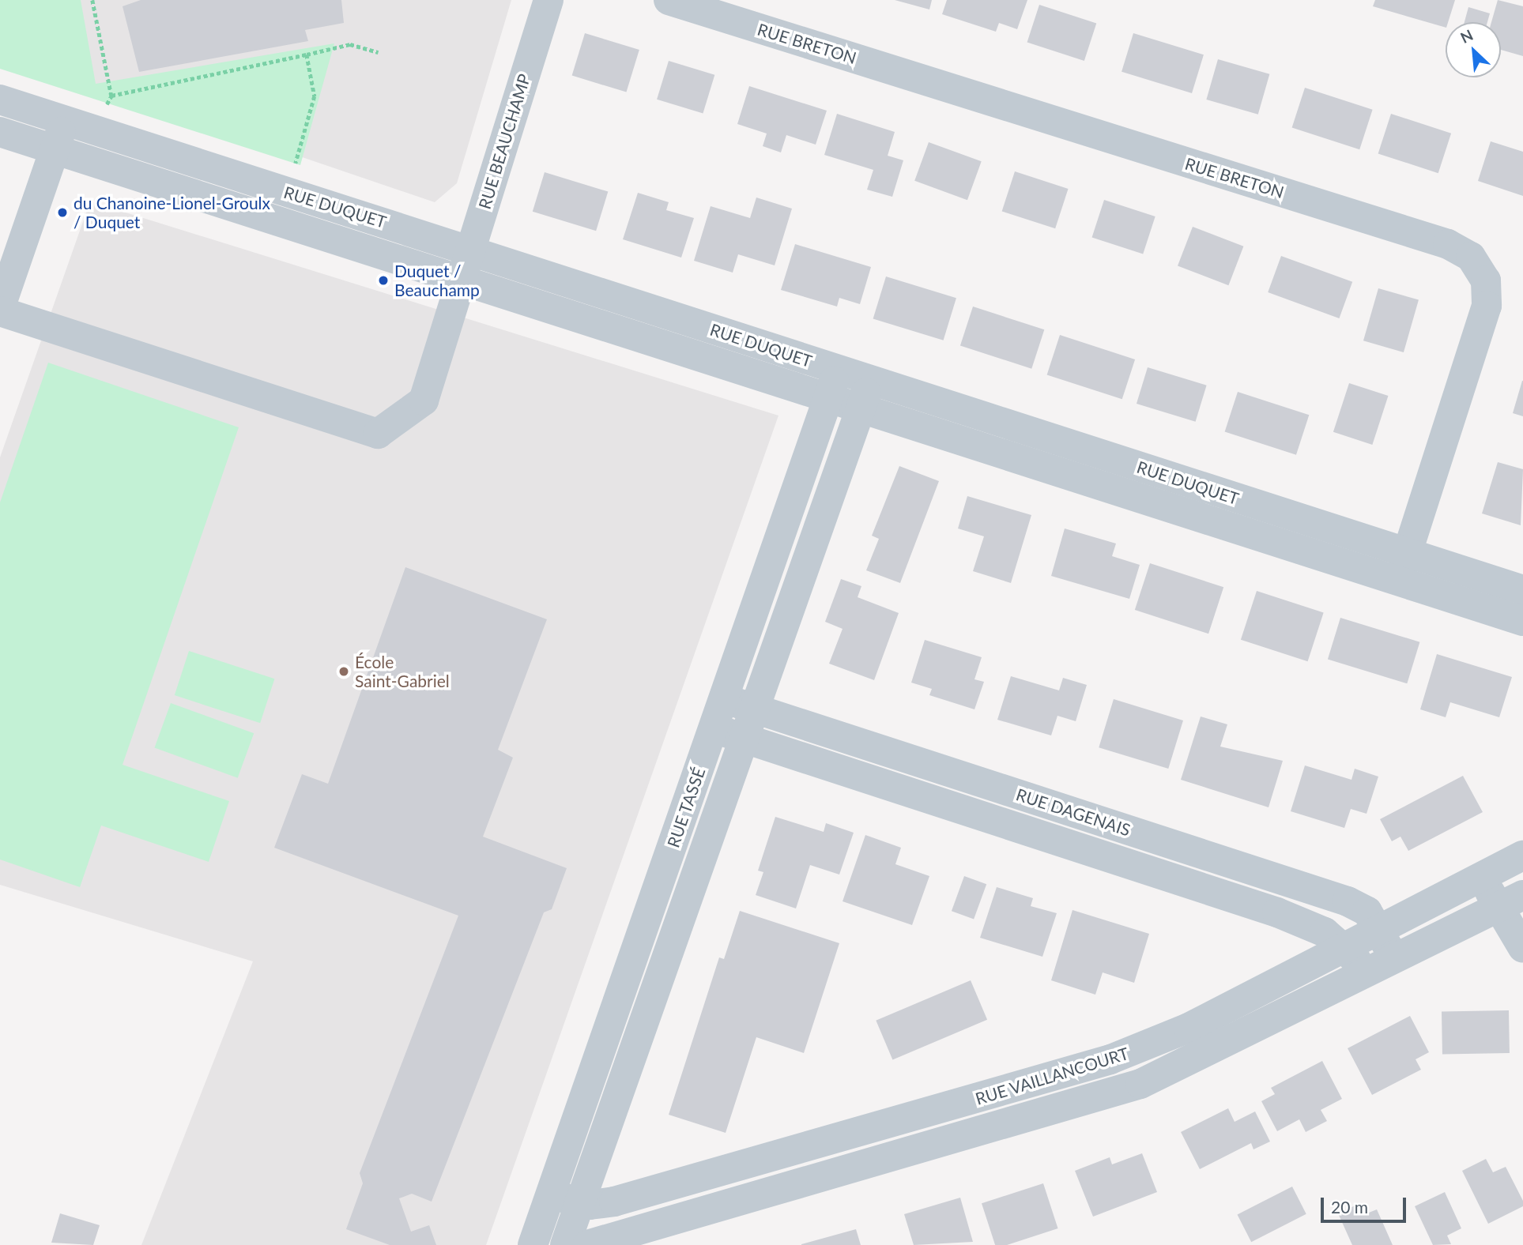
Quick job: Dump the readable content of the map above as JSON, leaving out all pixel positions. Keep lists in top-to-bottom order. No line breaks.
{"streets":{"street":["RUE BRETON","RUE BEAUCHAMP","RUE DUQUET","RUE TASSÉ","RUE DAGENAIS","RUE VAILLANCOURT"]},"crossings":[["RUE BRETON","RUE DUQUET"],["RUE BEAUCHAMP","RUE DUQUET"],["RUE DUQUET","RUE TASSÉ"],["RUE TASSÉ","RUE DAGENAIS"],["RUE TASSÉ","RUE VAILLANCOURT"],["RUE DAGENAIS","RUE VAILLANCOURT"]],"places":["du Chanoine-Lionel-Groulx / Duquet","Duquet / Beauchamp","École Saint-Gabriel"],"scale_bar":"20 m","north":"top left"}
